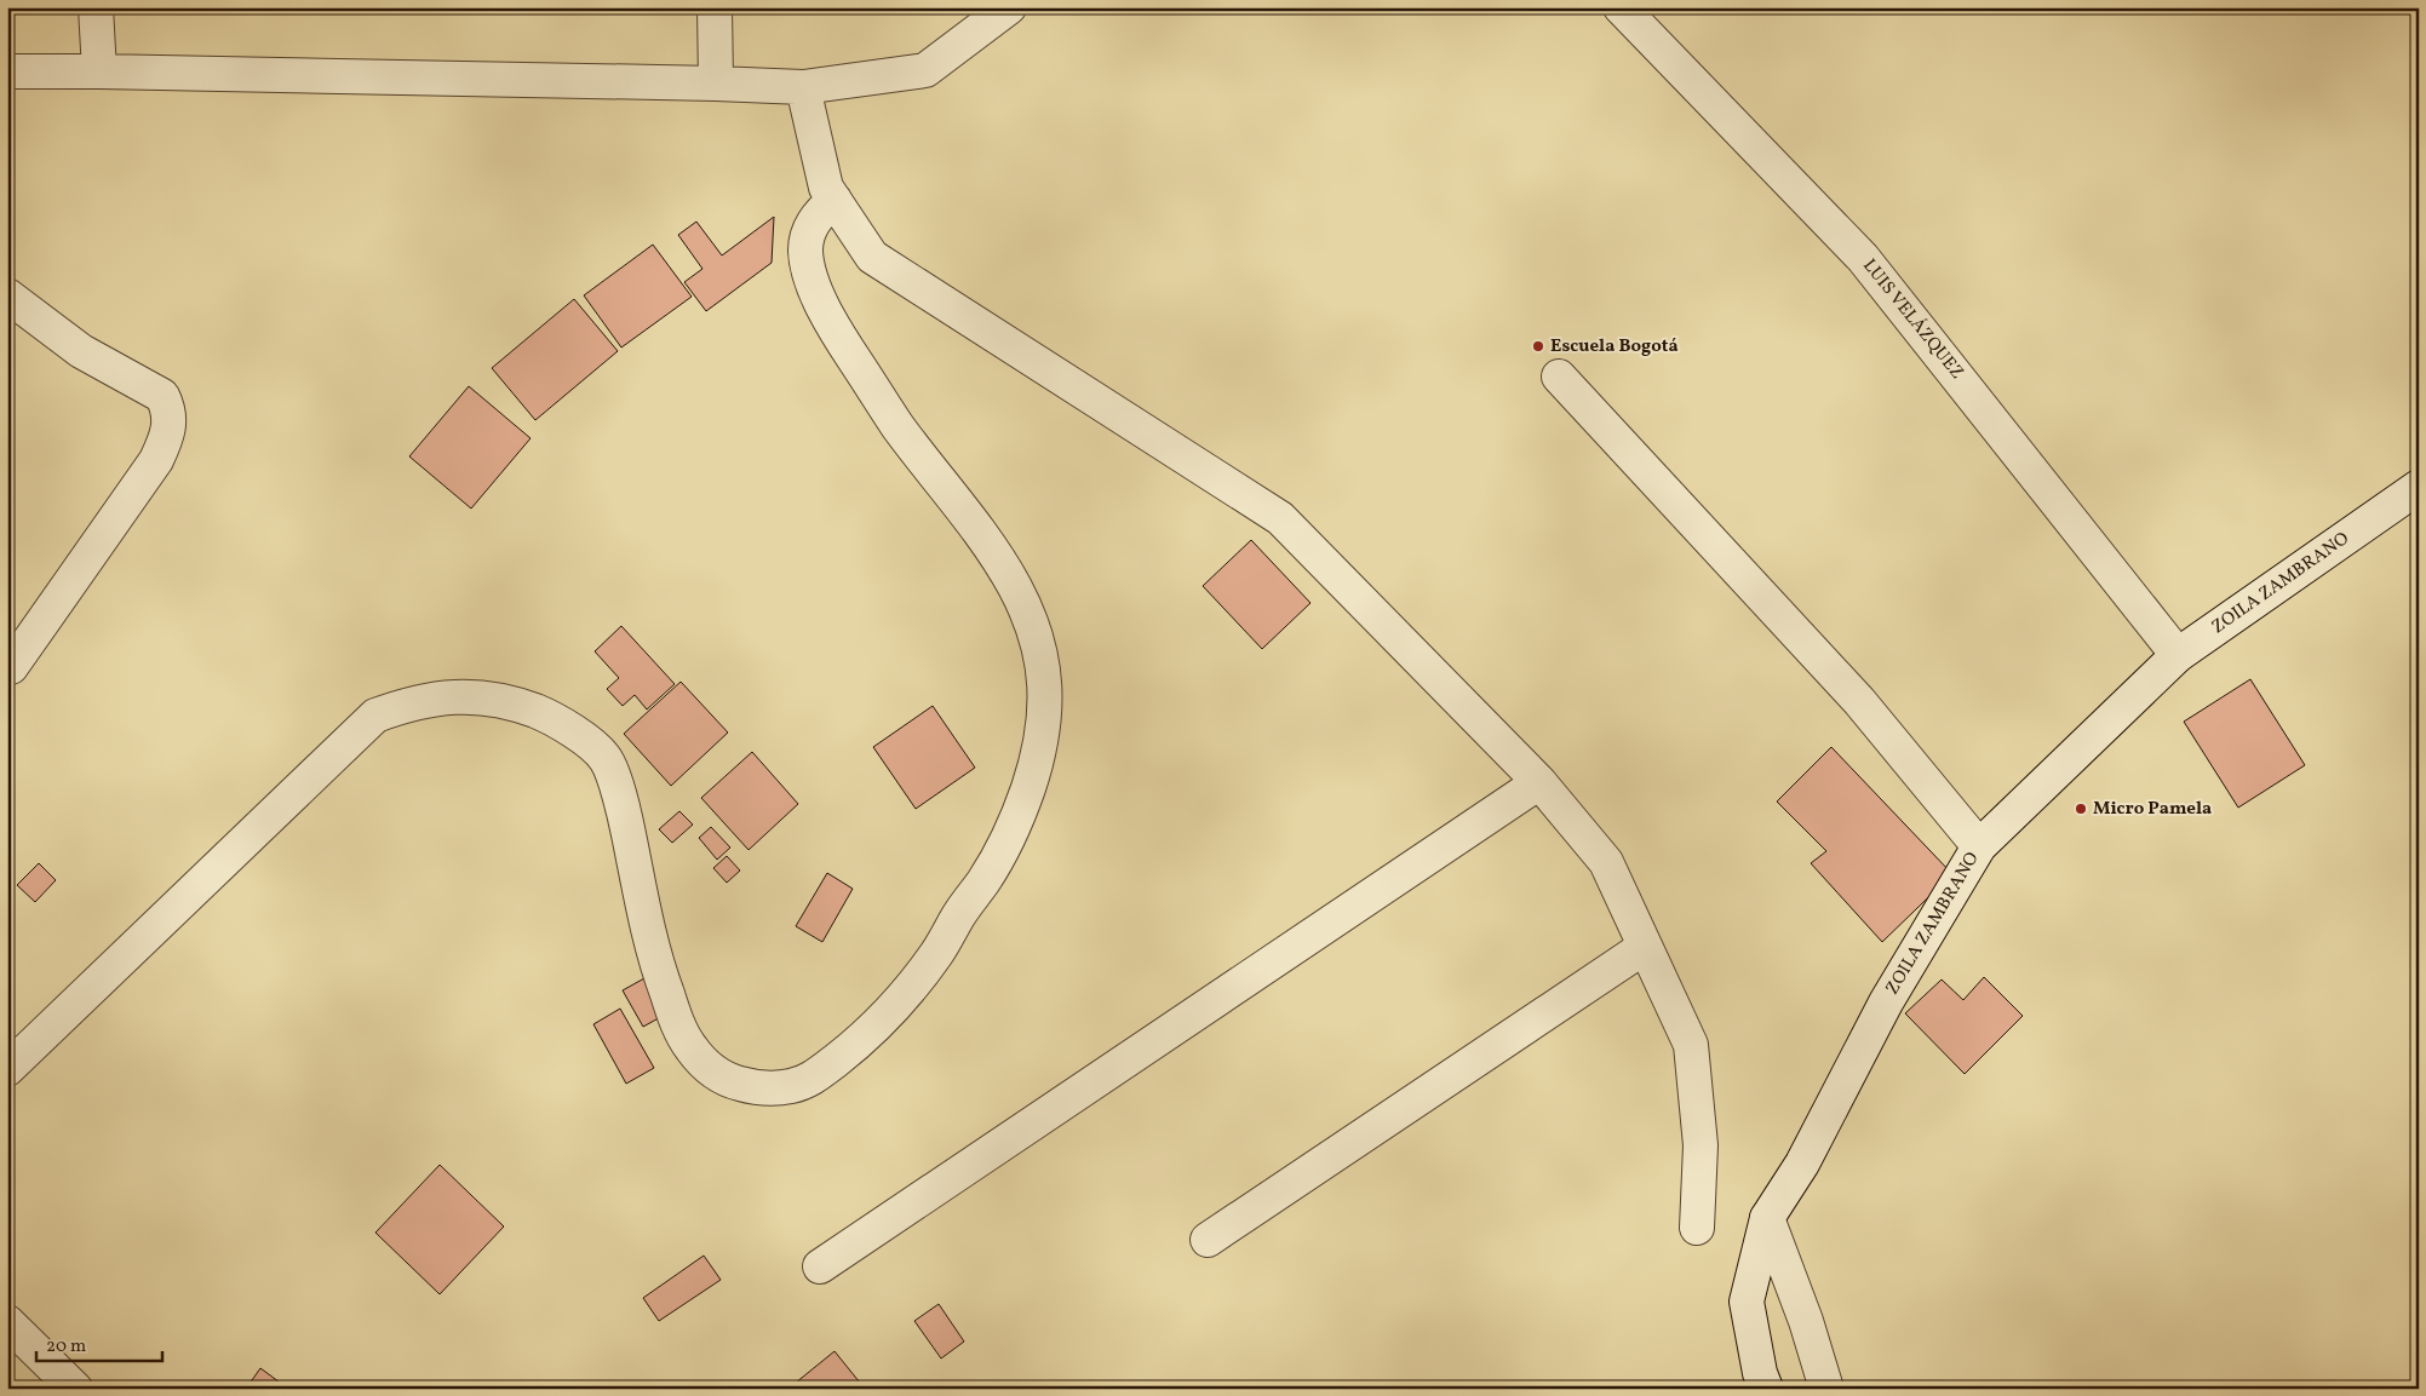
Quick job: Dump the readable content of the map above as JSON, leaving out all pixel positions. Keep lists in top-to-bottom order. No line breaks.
{"streets":{"street":["LUIS VELÁZQUEZ","ZOILA ZAMBRANO"]},"crossings":[["LUIS VELÁZQUEZ","ZOILA ZAMBRANO"]],"places":["Escuela Bogotá","Micro Pamela"],"scale_bar":"20 m"}
